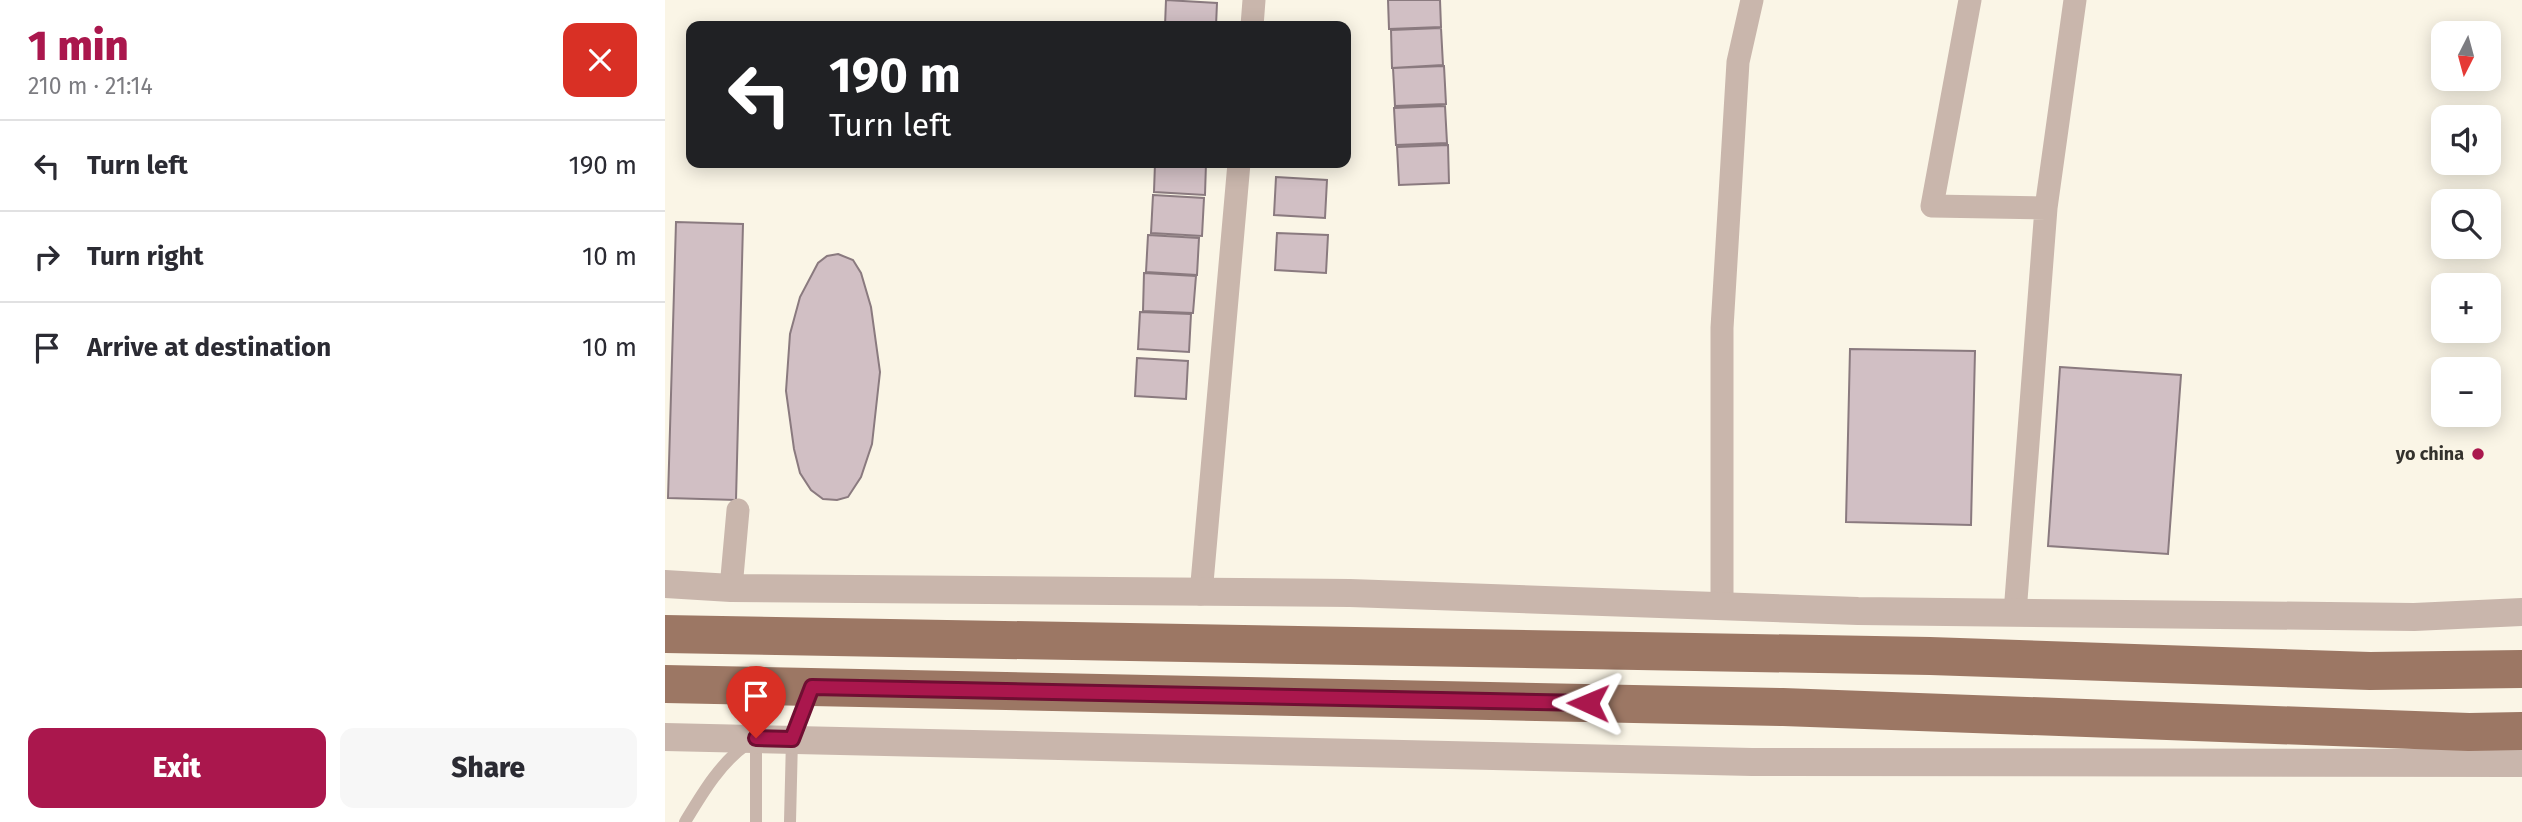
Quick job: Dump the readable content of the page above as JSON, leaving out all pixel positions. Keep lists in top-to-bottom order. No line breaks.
{"places":["yo china"],"north":"bottom","page":{"heading":["1 min","210 m · 21:14"],"map_buttons":["+","−"],"turn":["190 m","Turn left"],"list":[{"name":"Turn left","value":"190 m"},{"name":"Turn right","value":"10 m"},{"name":"Arrive at destination","value":"10 m"}],"buttons":["Exit","Share"]}}
